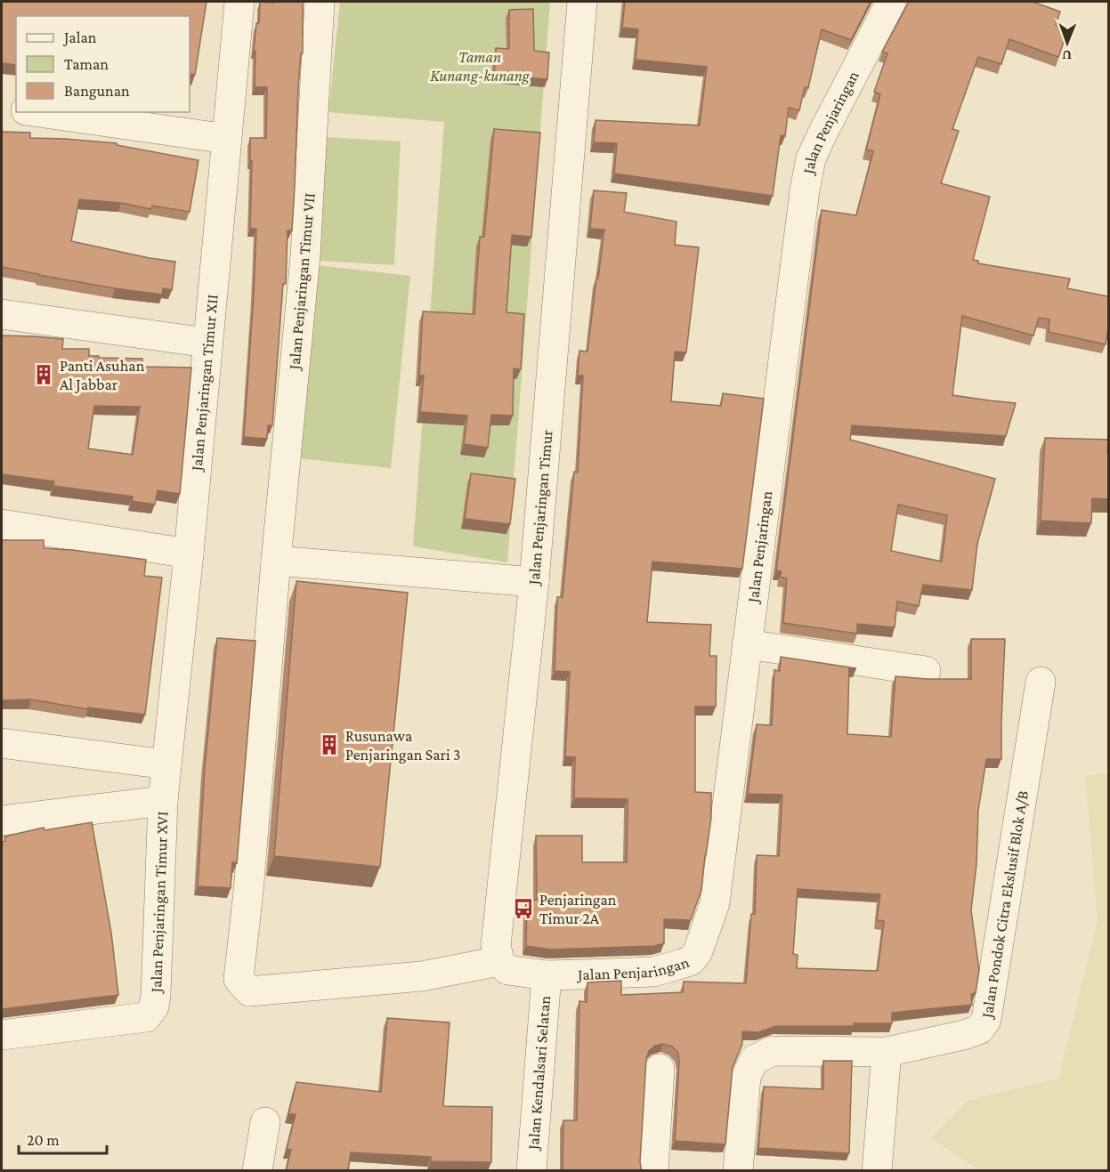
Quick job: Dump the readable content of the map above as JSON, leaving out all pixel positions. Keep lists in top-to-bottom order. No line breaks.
{"streets":{"street":["Jalan Penjaringan","Jalan Penjaringan Timur VII","Jalan Penjaringan Timur XII","Jalan Penjaringan Timur","Jalan Penjaringan Timur XVI","Jalan Pondok Citra Ekslusif Blok A/B","Jalan Kendalsari Selatan"]},"crossings":[["Jalan Penjaringan","Jalan Kendalsari Selatan"],["Jalan Penjaringan Timur VII","Jalan Penjaringan Timur"],["Jalan Penjaringan Timur XII","Jalan Penjaringan Timur XVI"]],"parks":["Taman Kunang-kunang"],"places":{"building":["Panti Asuhan Al Jabbar","Rusunawa Penjaringan Sari 3"],"bus stop":["Penjaringan Timur 2A"]},"legend":["Jalan","Taman","Bangunan"],"scale_bar":"20 m","north":"bottom"}
